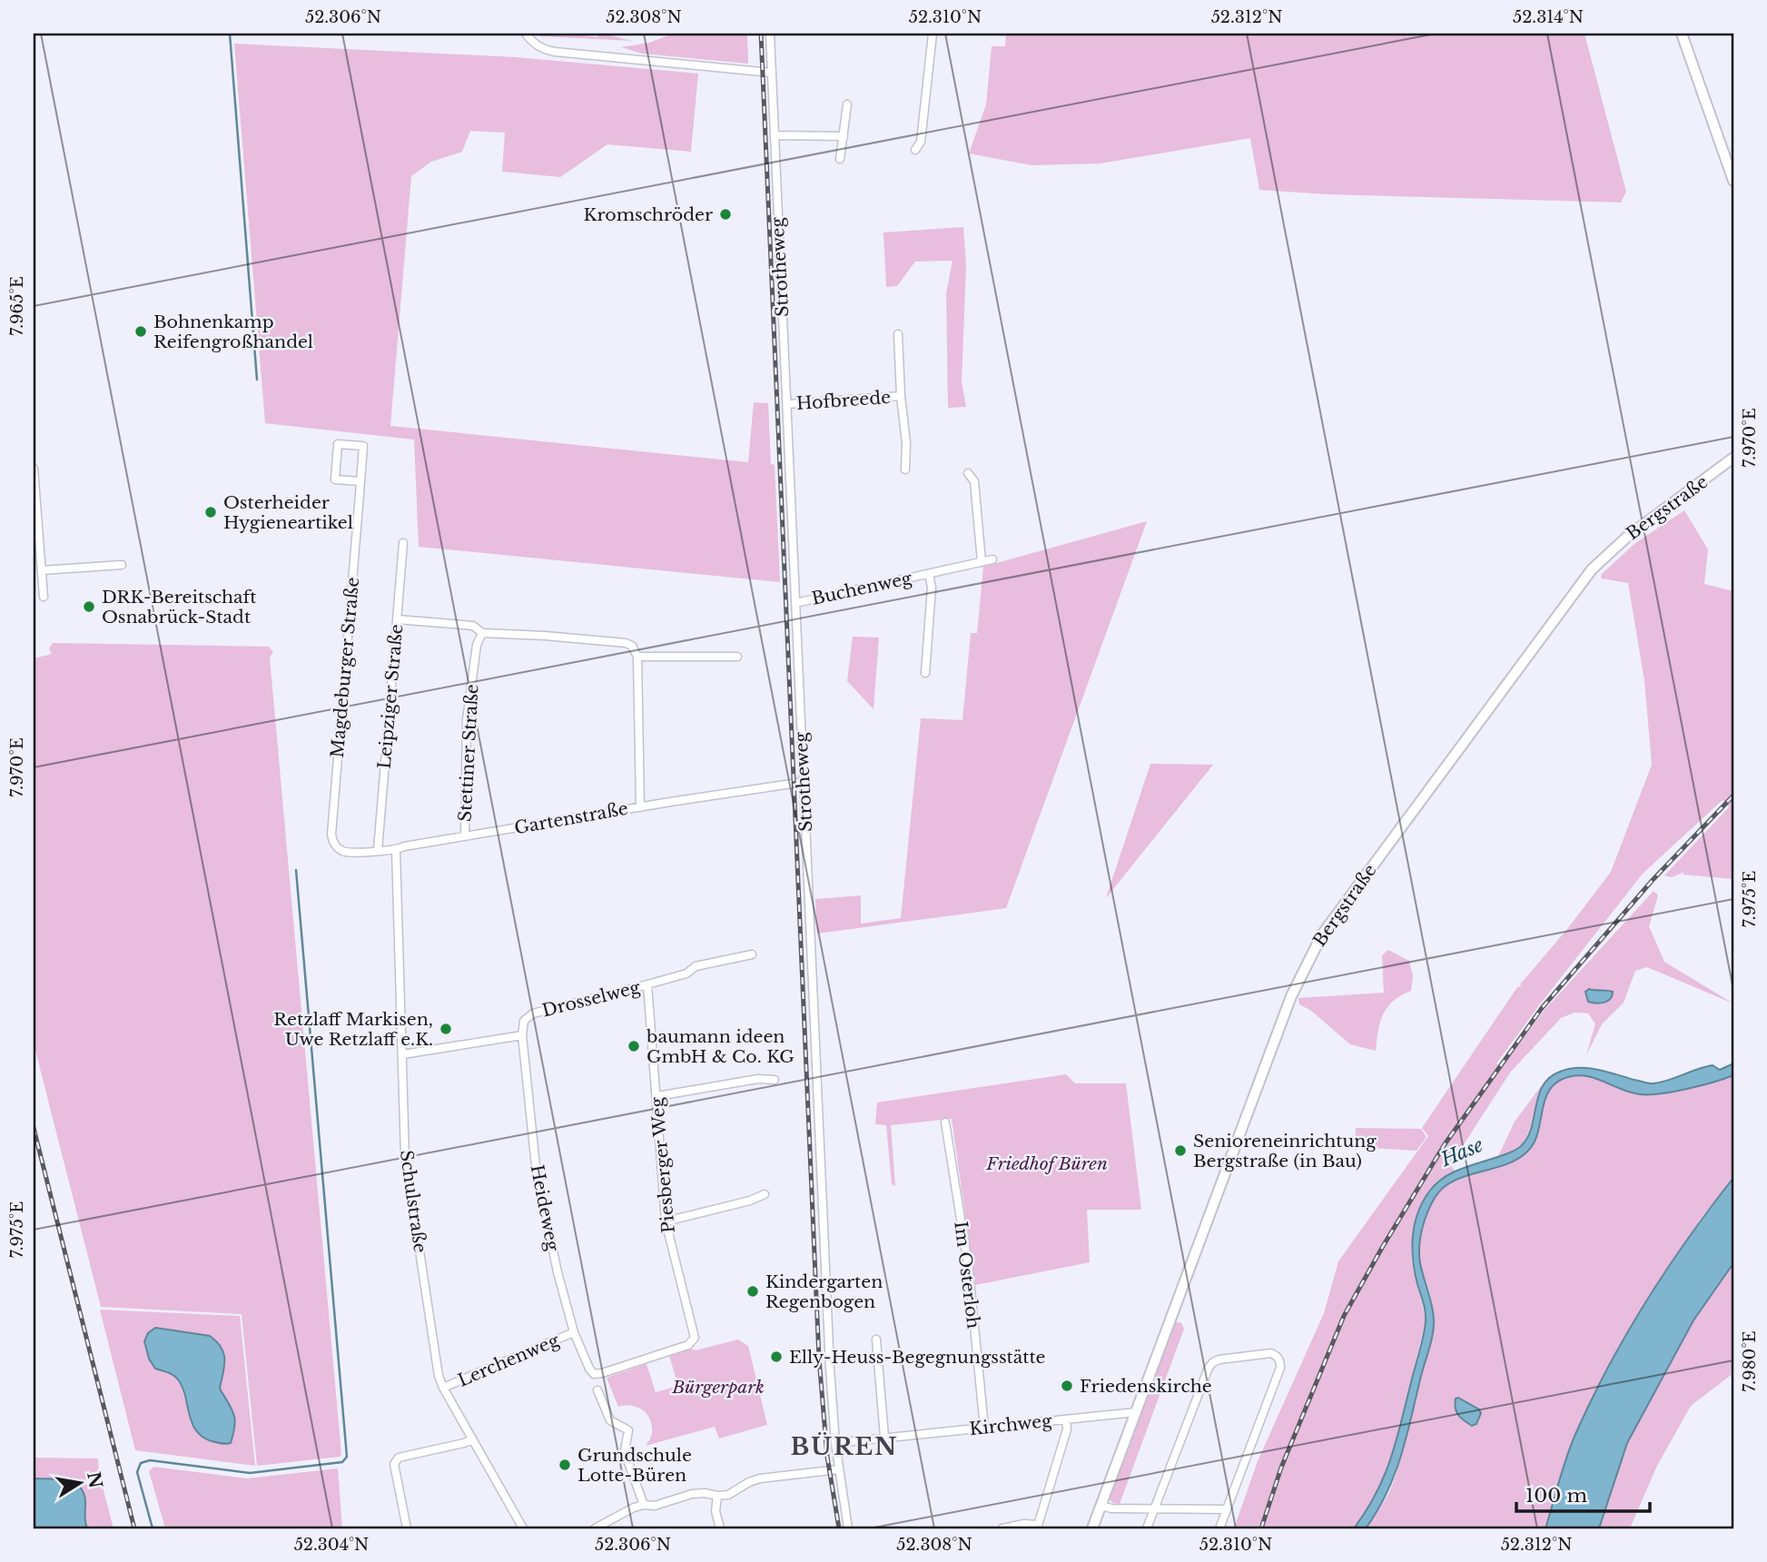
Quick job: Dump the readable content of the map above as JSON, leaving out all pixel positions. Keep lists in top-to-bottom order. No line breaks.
{"streets":{"street":["Strotheweg","Hofbreede","Bergstraße","Buchenweg","Magdeburger Straße","Leipziger Straße","Stettiner Straße","Gartenstraße","Drosselweg","Piesberger Weg","Schulstraße","Heideweg","Im Osterloh","Lerchenweg","Kirchweg"]},"crossings":[["Strotheweg","Hofbreede"],["Strotheweg","Buchenweg"],["Strotheweg","Gartenstraße"],["Strotheweg","Kirchweg"],["Bergstraße","Kirchweg"],["Magdeburger Straße","Gartenstraße"],["Leipziger Straße","Gartenstraße"],["Stettiner Straße","Gartenstraße"],["Gartenstraße","Schulstraße"],["Drosselweg","Piesberger Weg"],["Drosselweg","Heideweg"],["Piesberger Weg","Heideweg"],["Schulstraße","Lerchenweg"],["Heideweg","Lerchenweg"],["Im Osterloh","Kirchweg"]],"districts":["BÜREN"],"water":["Hase"],"parks":["Friedhof Büren","Bürgerpark"],"places":["Kromschröder","Bohnenkamp Reifengroßhandel","Osterheider Hygieneartikel","DRK-Bereitschaft Osnabrück-Stadt","Retzlaff Markisen, Uwe Retzlaff e.K.","baumann ideen GmbH & Co. KG","Senioreneinrichtung Bergstraße (in Bau)","Kindergarten Regenbogen","Elly-Heuss-Begegnungsstätte","Friedenskirche","Grundschule Lotte-Büren"],"scale_bar":"100 m","north":"right","coordinates":["52.306°N","52.308°N","52.310°N","52.312°N","52.314°N","7.965°E","7.970°E","7.975°E","7.980°E","52.304°N"]}
